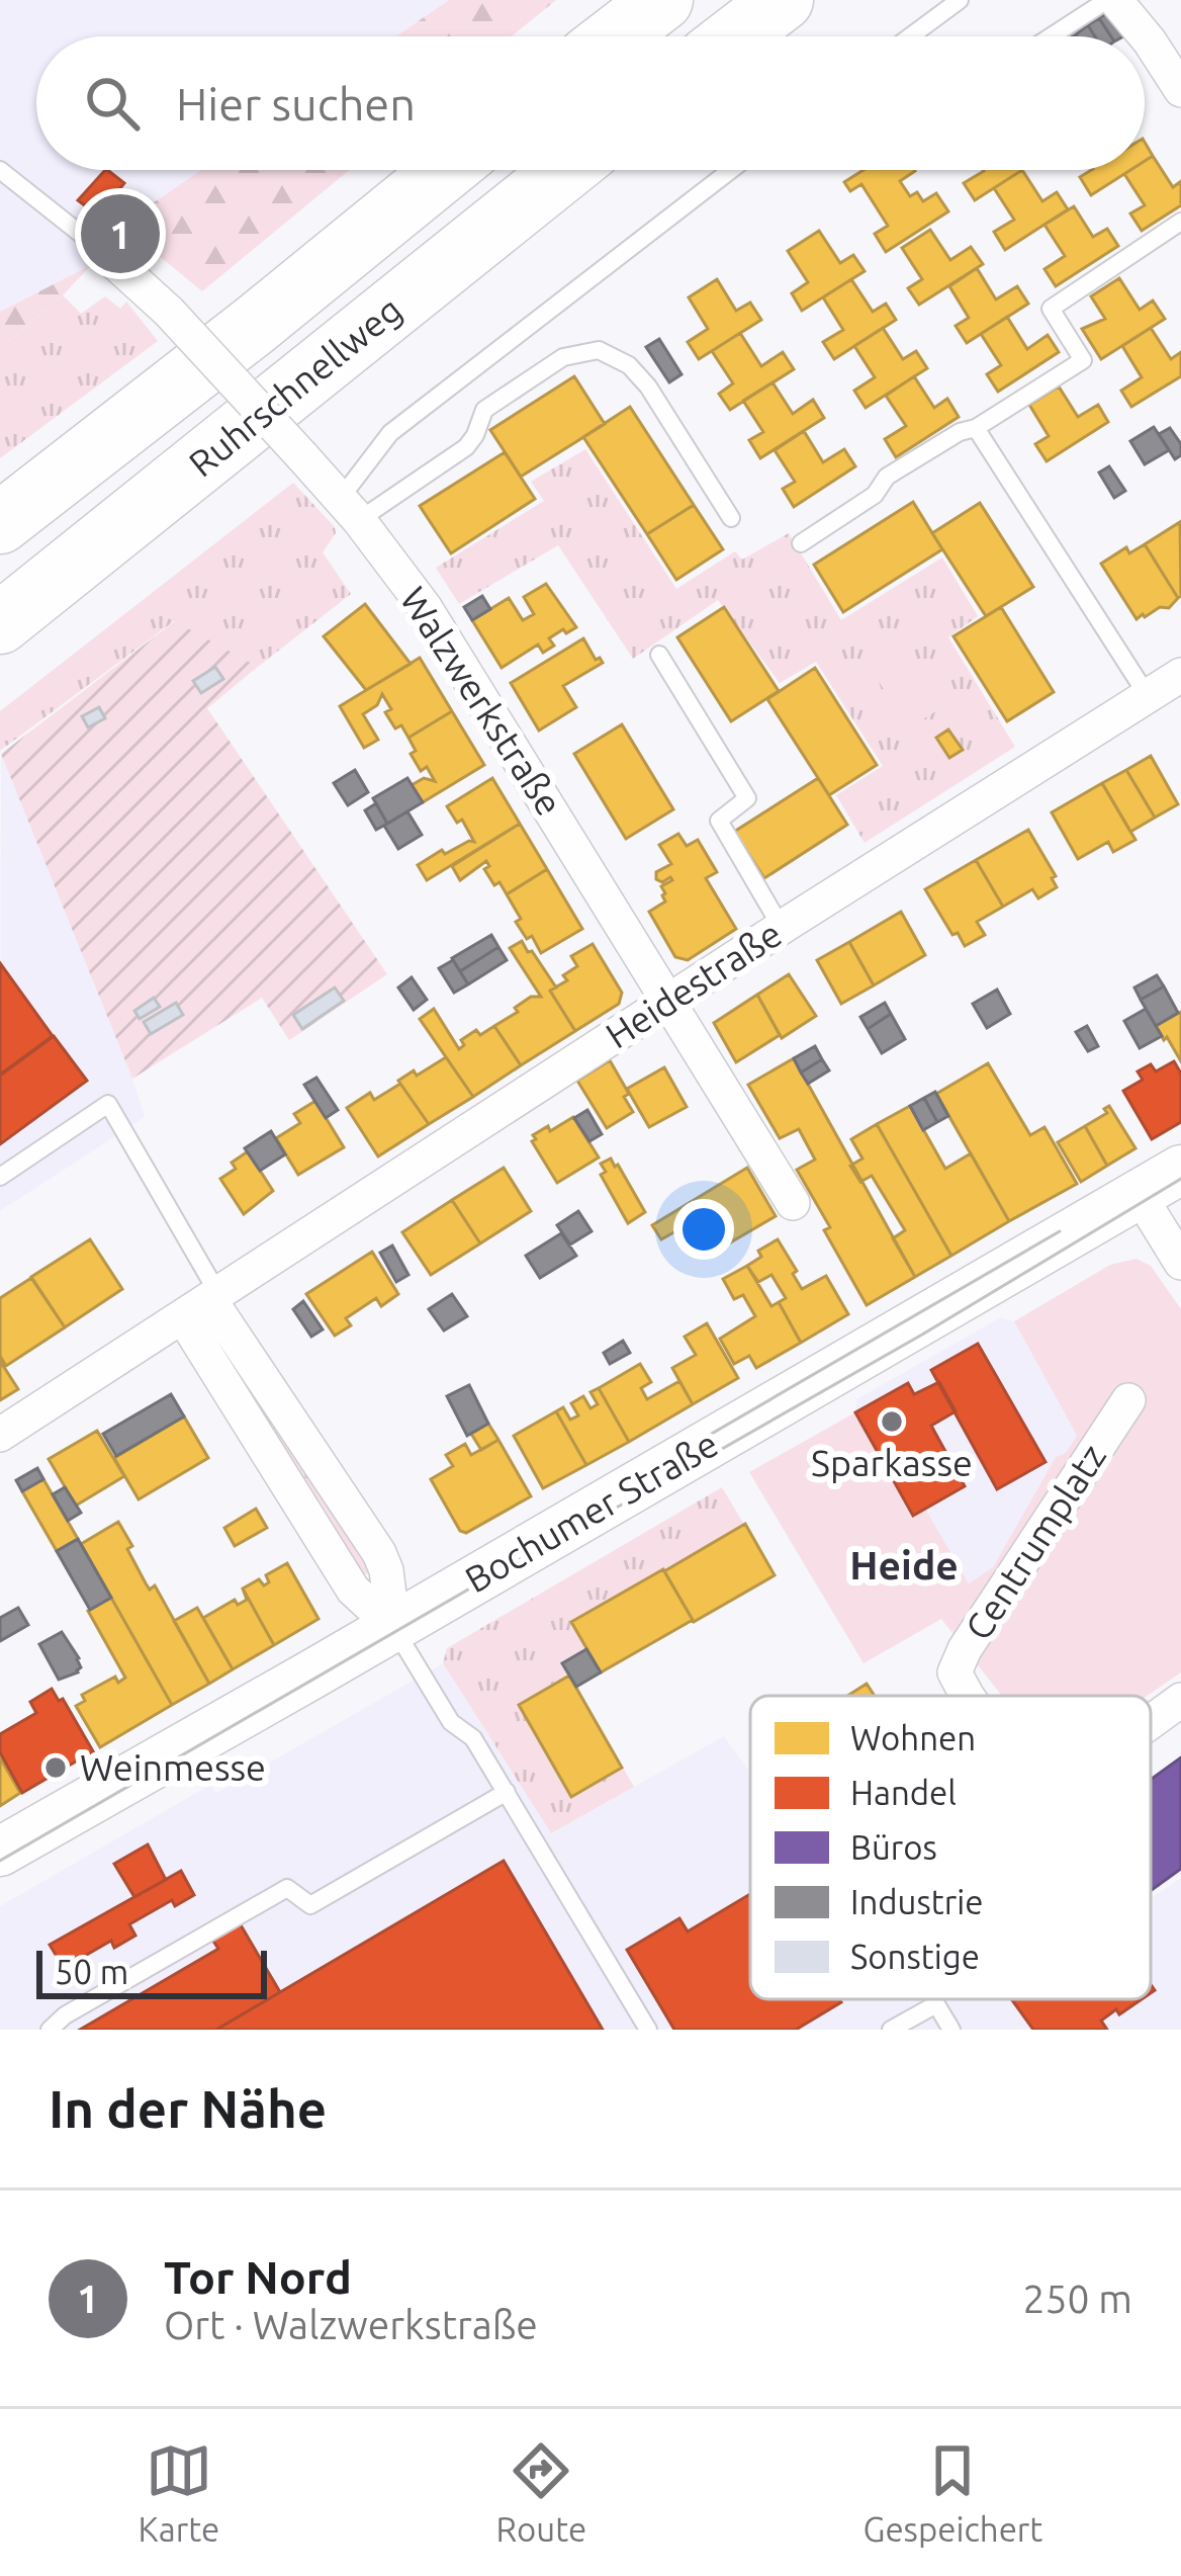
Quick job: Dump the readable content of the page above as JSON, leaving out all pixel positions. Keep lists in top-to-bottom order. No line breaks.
{"streets":{"highway":["Ruhrschnellweg"],"main road":["Bochumer Straße"],"street":["Walzwerkstraße","Heidestraße","Centrumplatz"]},"crossings":[["Walzwerkstraße","Heidestraße"]],"districts":["Heide"],"places":["Sparkasse","Weinmesse"],"legend":["Wohnen","Handel","Büros","Industrie","Sonstige"],"scale_bar":"50 m","page":{"search":"Hier suchen","pins":"1","scale":"50 m","heading":"In der Nähe","list":[{"mark":"1","name":"Tor Nord","note":"Ort · Walzwerkstraße","value":"250 m"}],"nav":["Karte","Route","Gespeichert"]}}
